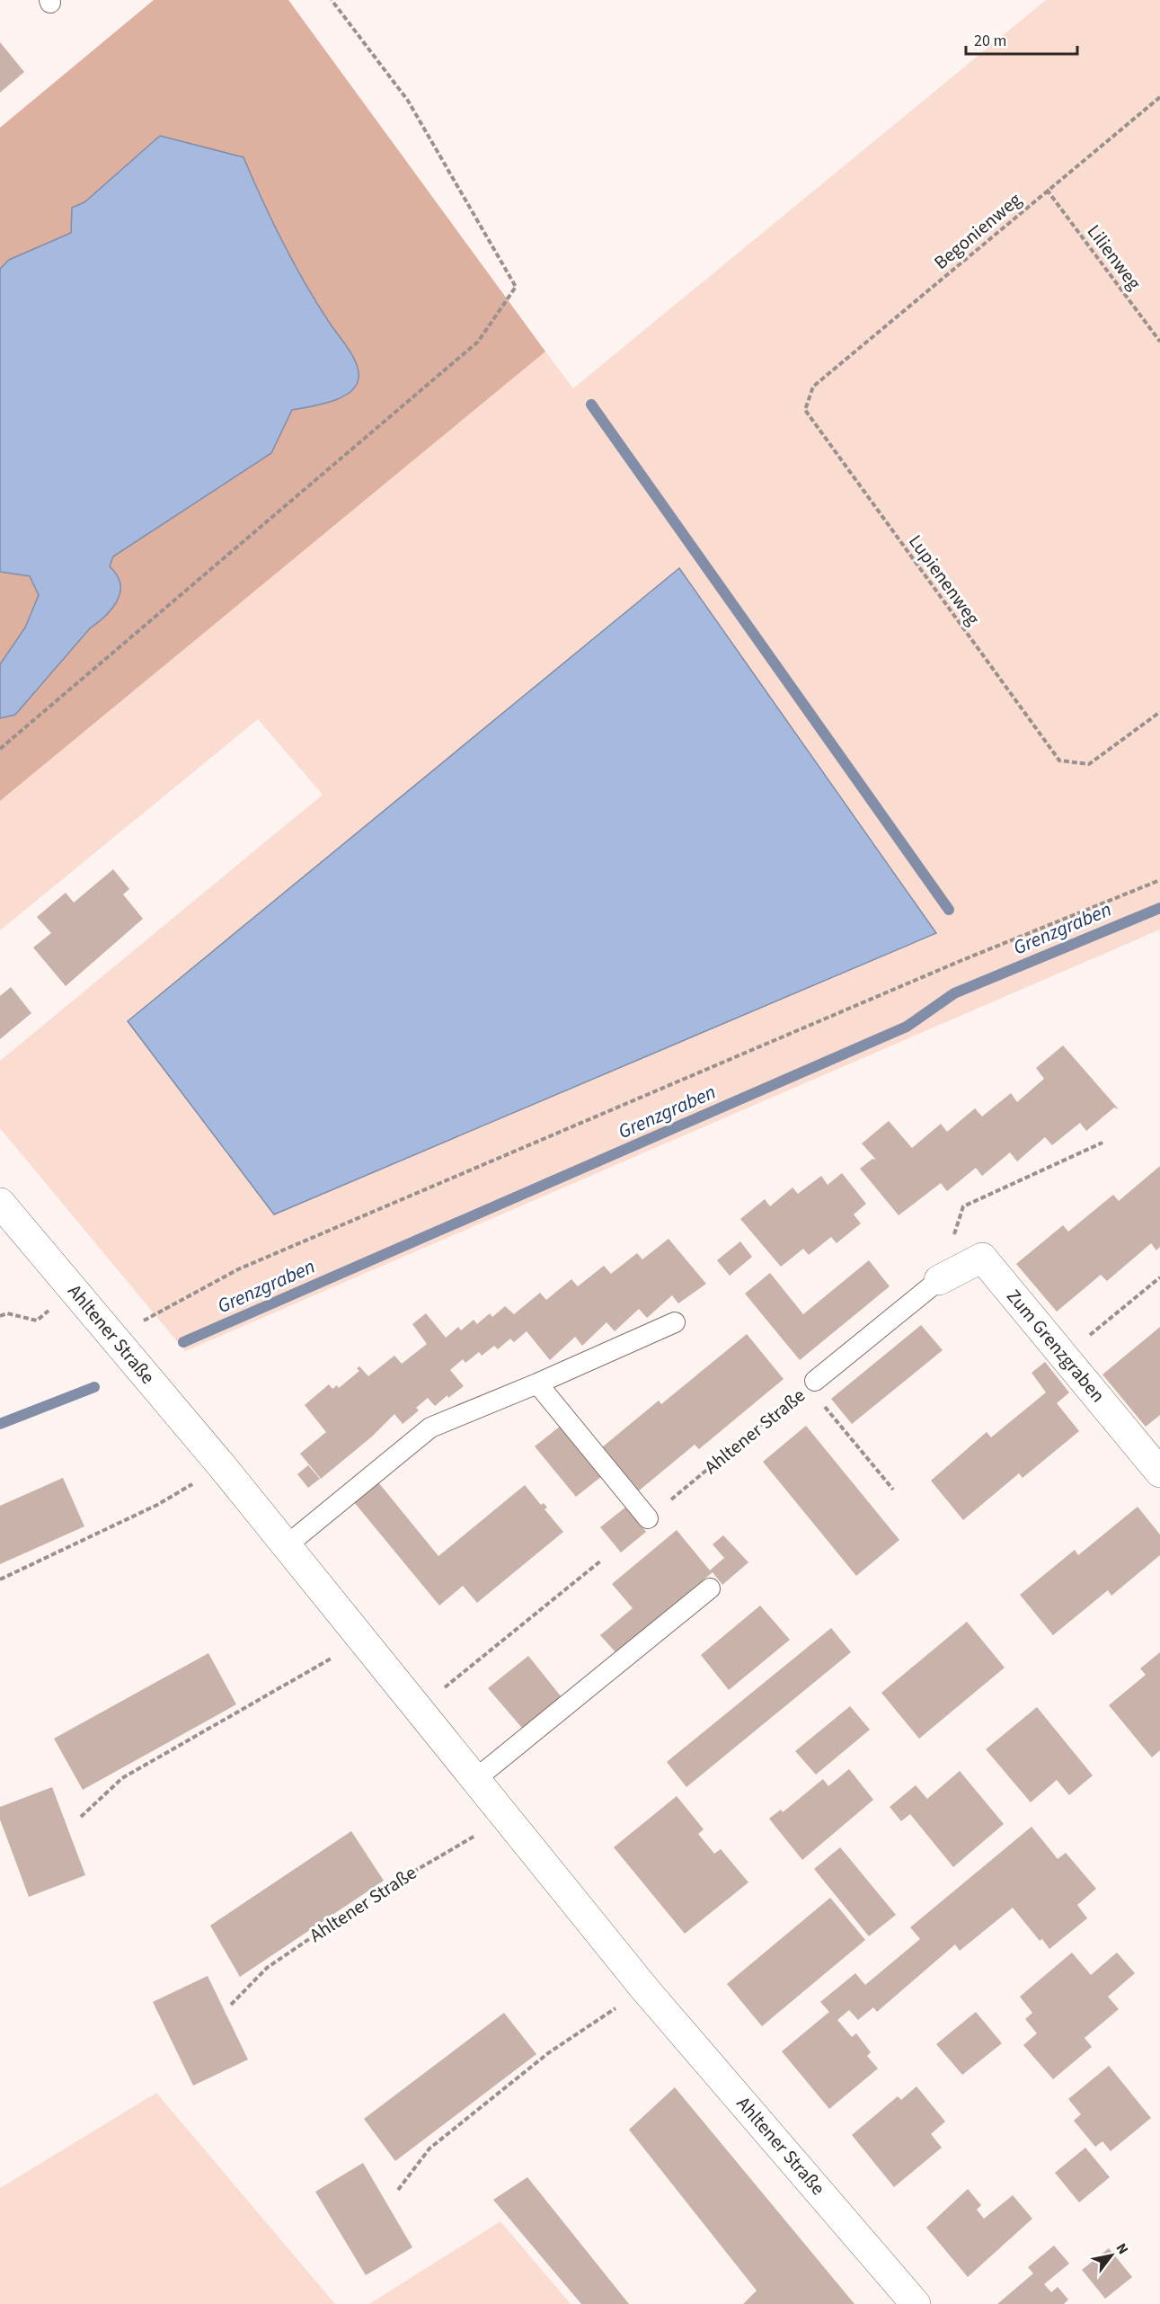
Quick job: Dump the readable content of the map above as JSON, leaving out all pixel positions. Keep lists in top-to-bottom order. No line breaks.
{"streets":{"main road":["Ahltener Straße","Zum Grenzgraben"],"path":["Begonienweg","Lilienweg","Lupienenweg"]},"crossings":[["Begonienweg","Lilienweg"],["Begonienweg","Lupienenweg"]],"water":["Grenzgraben"],"scale_bar":"20 m","north":"top right"}
